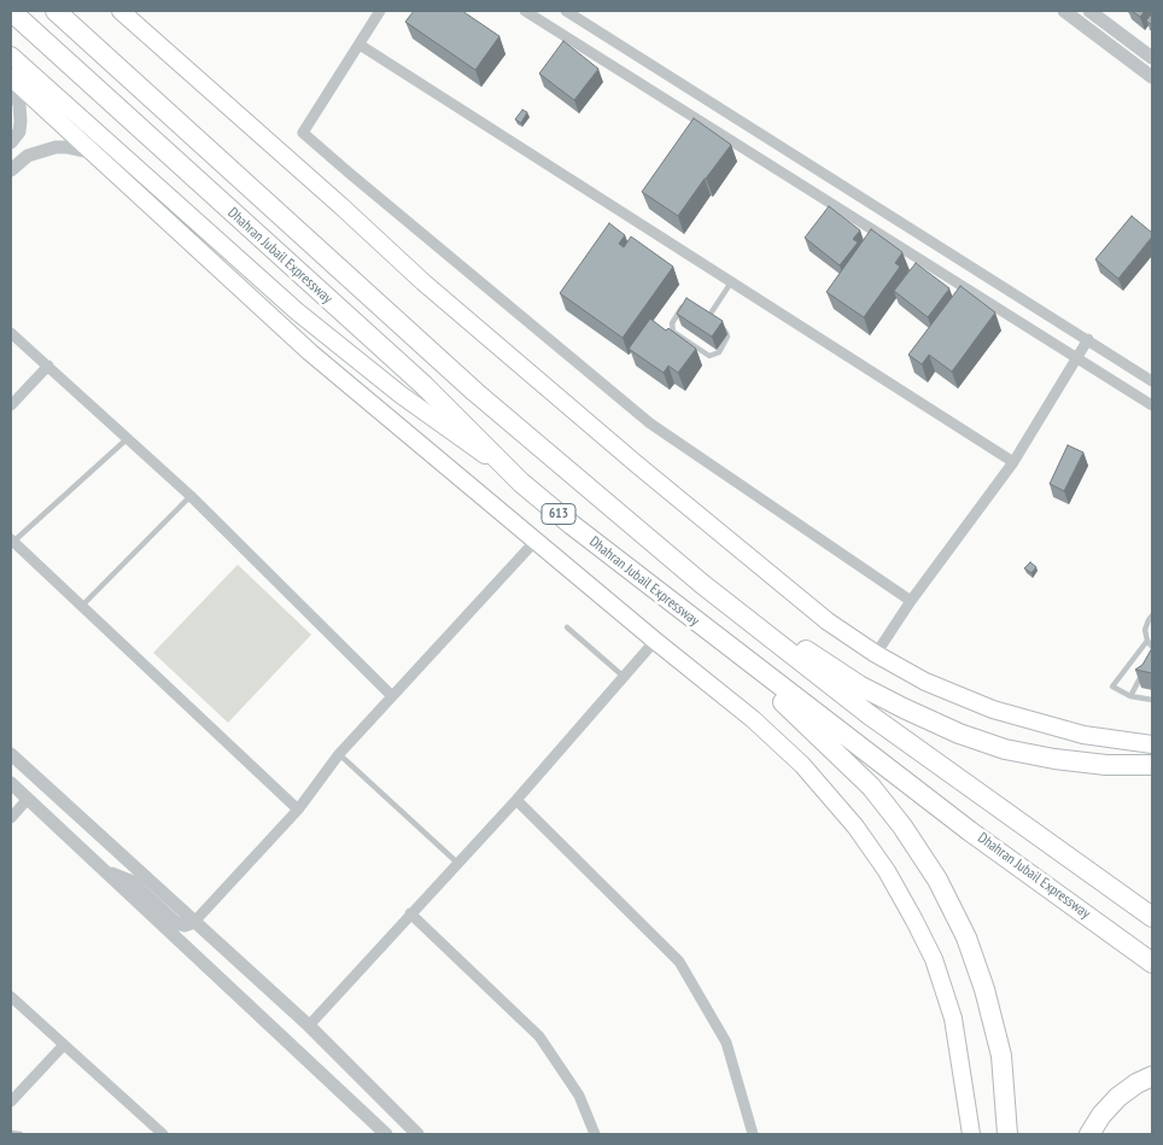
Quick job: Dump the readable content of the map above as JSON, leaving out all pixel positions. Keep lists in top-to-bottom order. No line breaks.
{"streets":{"highway":["Dhahran Jubail Expressway","613"]}}
